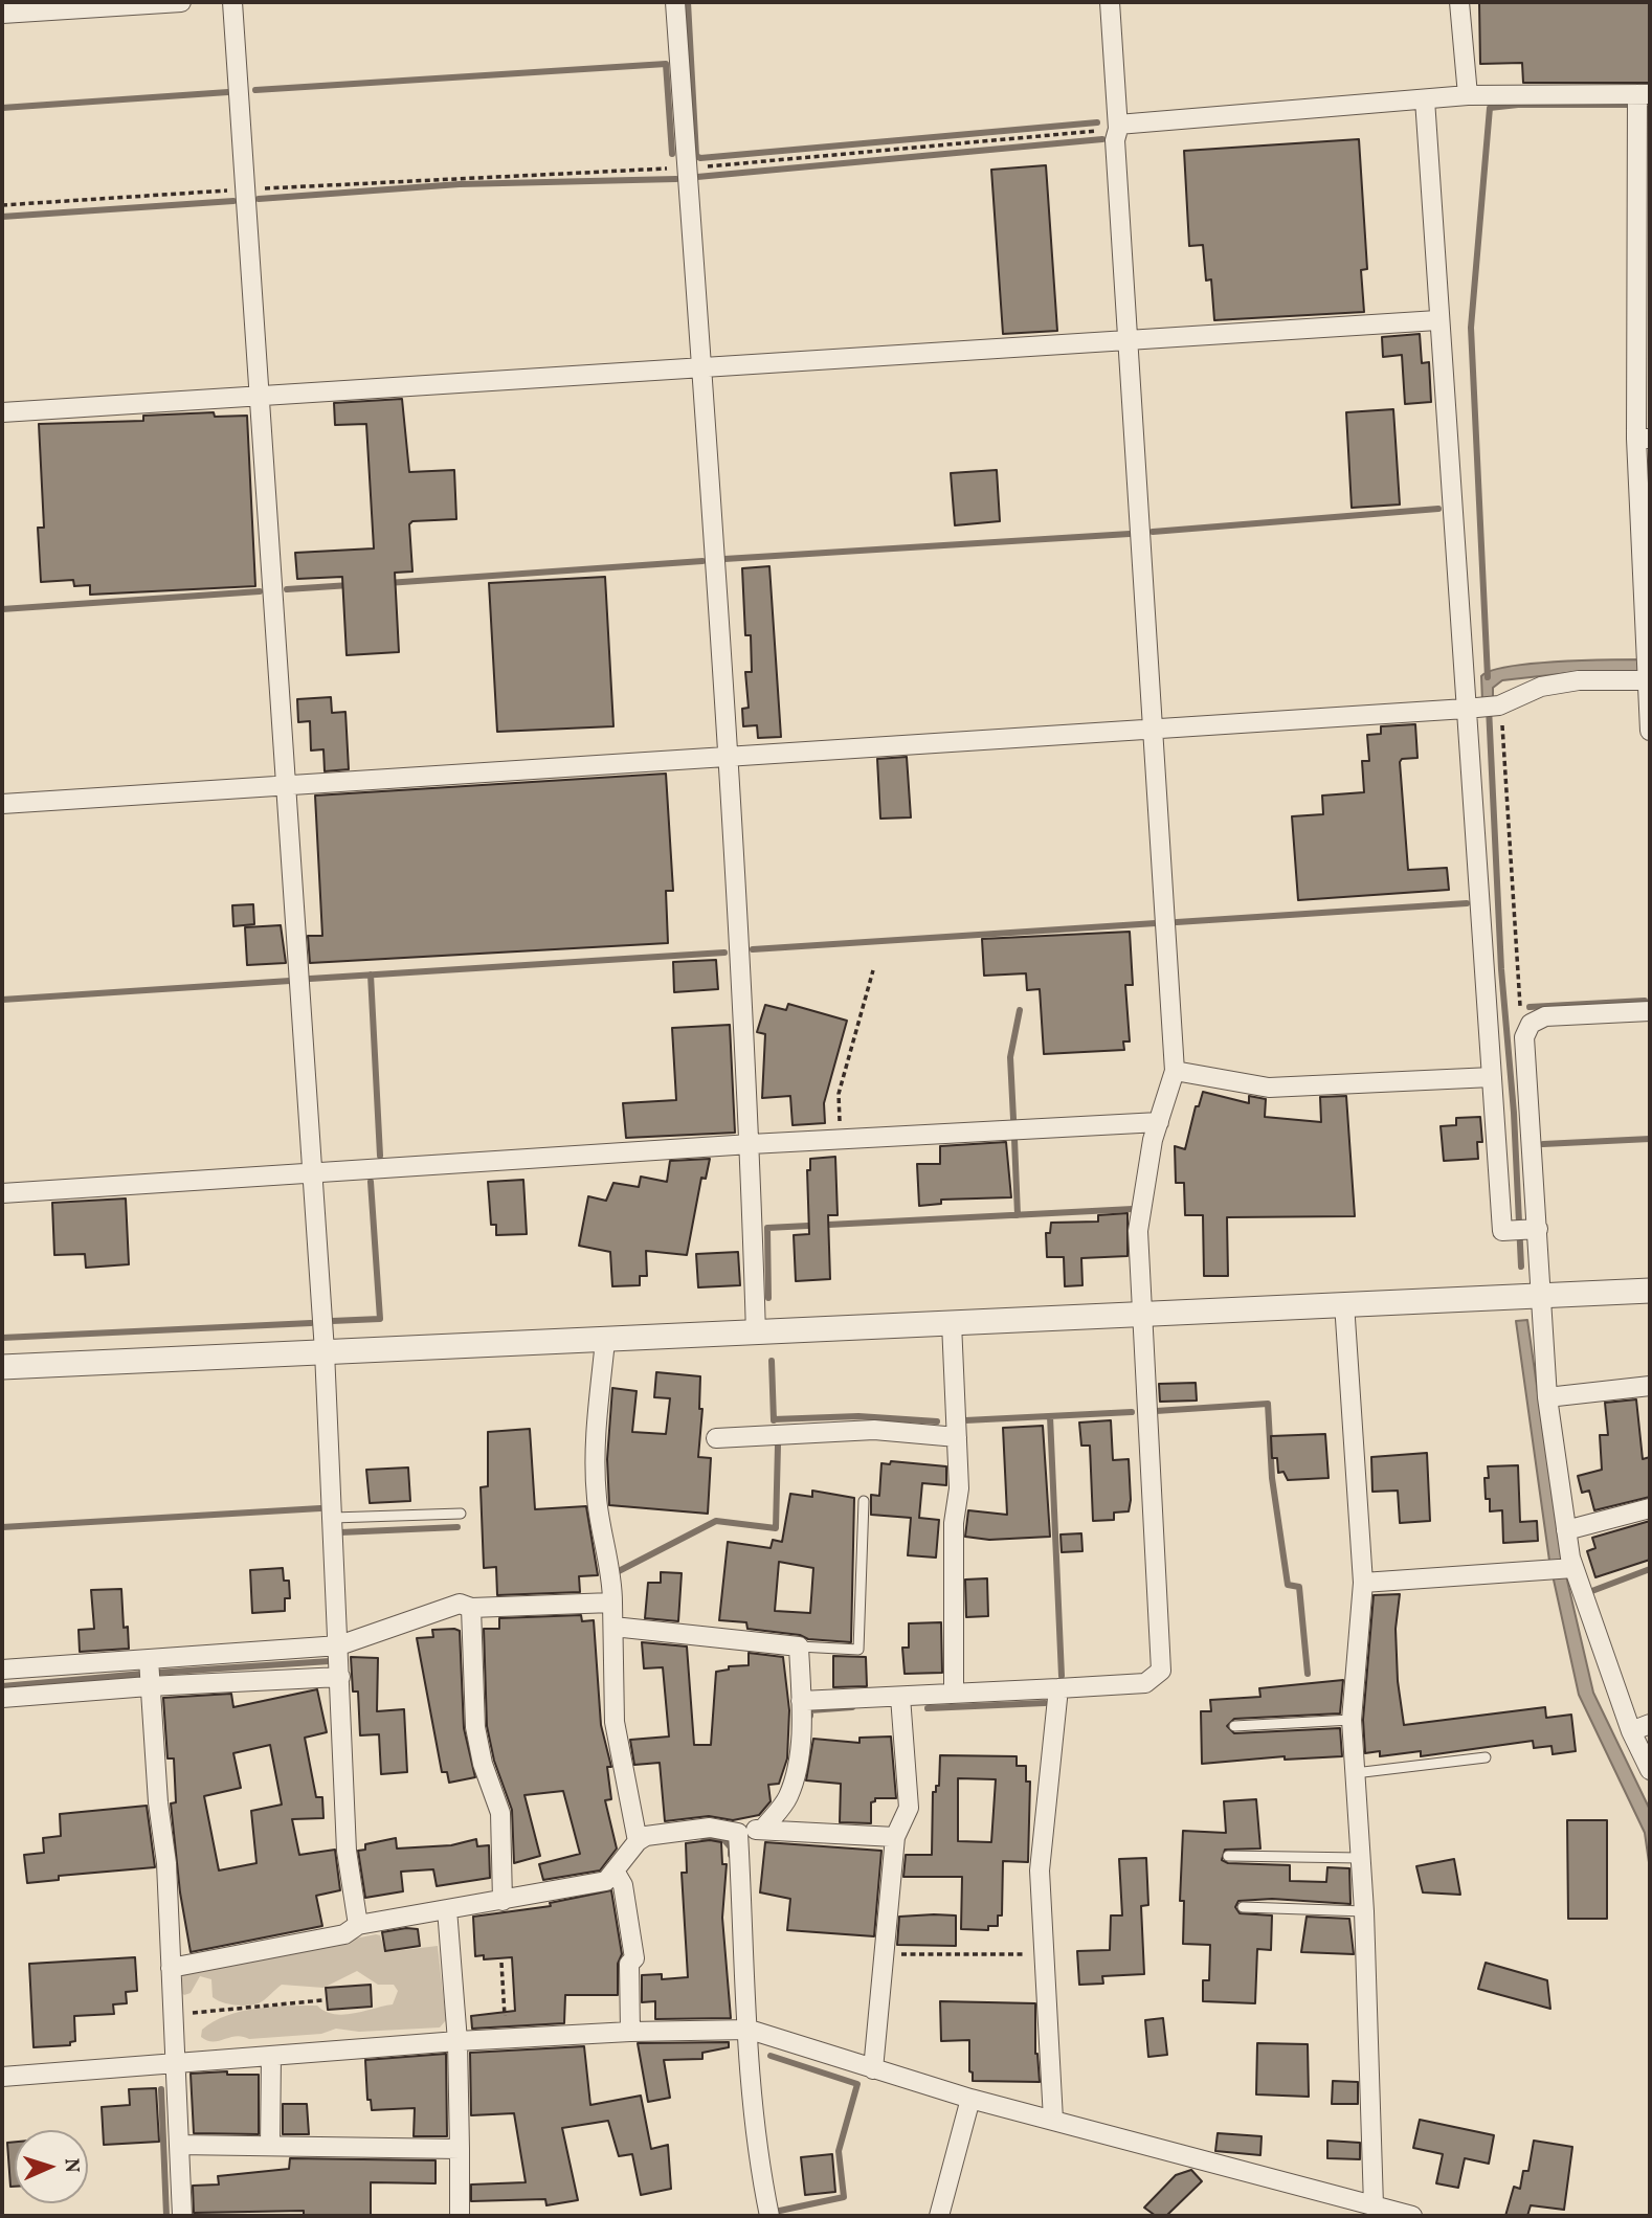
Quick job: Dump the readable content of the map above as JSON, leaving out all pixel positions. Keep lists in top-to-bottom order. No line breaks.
{"north":"right"}
